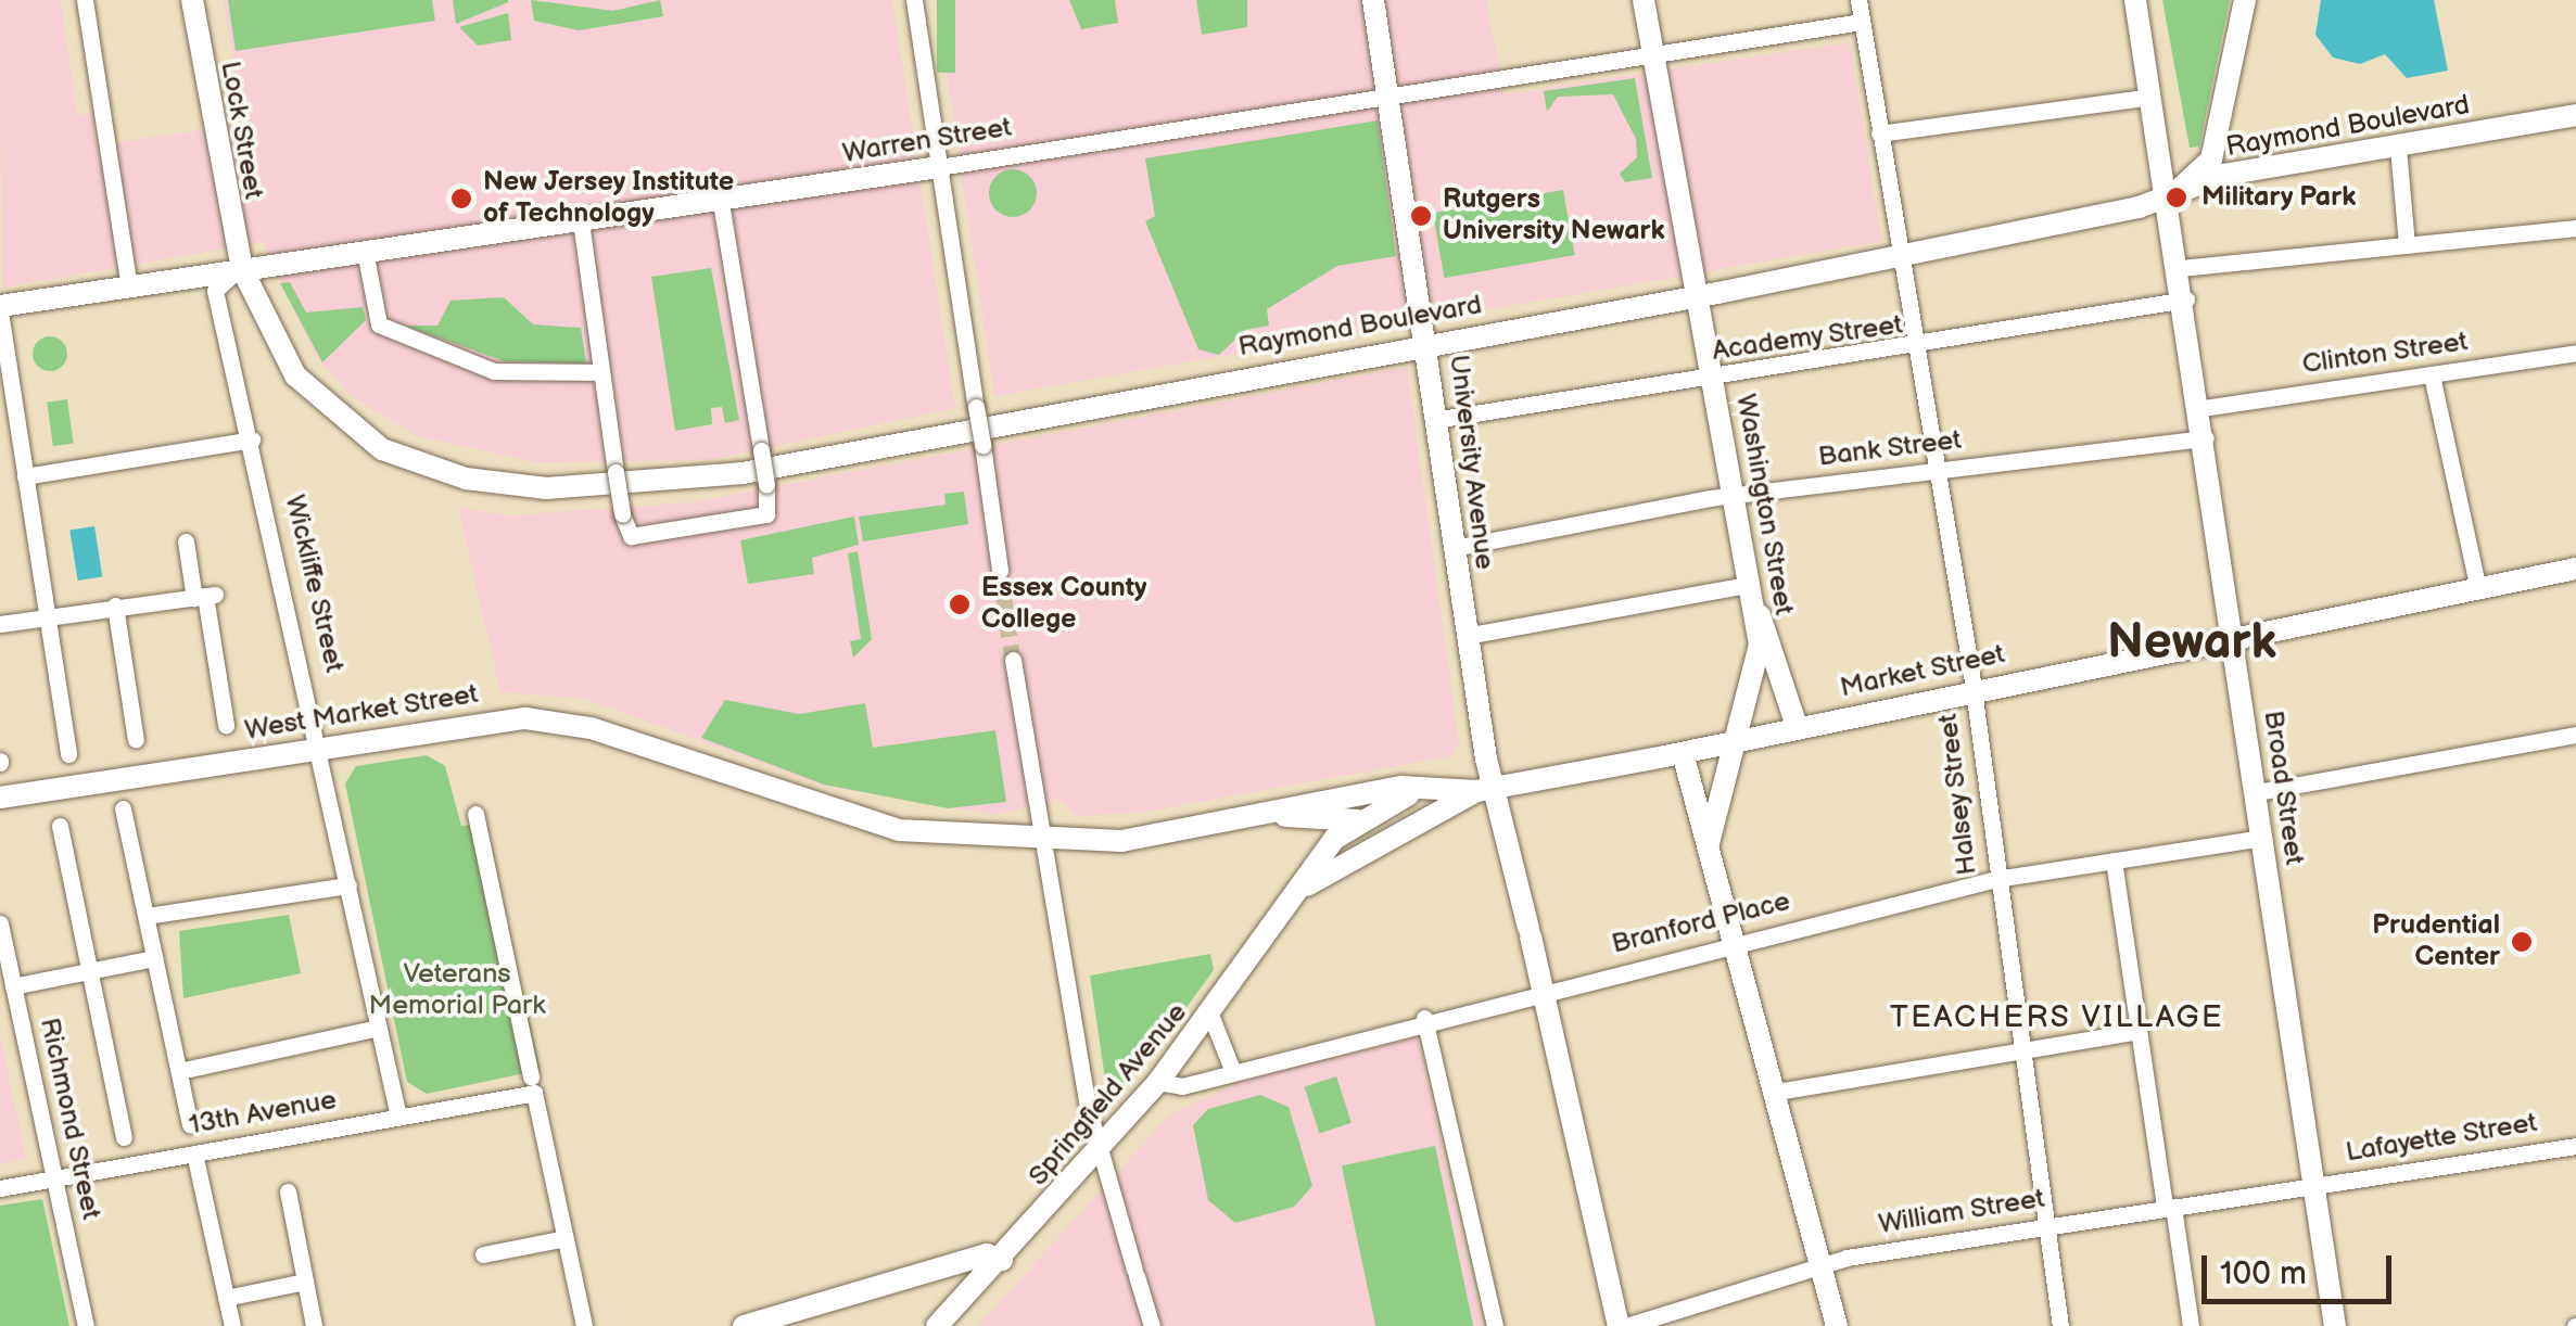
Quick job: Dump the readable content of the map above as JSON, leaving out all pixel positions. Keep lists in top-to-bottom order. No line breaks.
{"streets":{"main road":["Raymond Boulevard","Lock Street","Warren Street","University Avenue","Washington Street","Market Street","West Market Street","Broad Street","Springfield Avenue"],"street":["Academy Street","Clinton Street","Bank Street","Wickliffe Street","Halsey Street","Branford Place","13th Avenue","Richmond Street","Lafayette Street","William Street"]},"crossings":[["Raymond Boulevard","Lock Street"],["Raymond Boulevard","Warren Street"],["Raymond Boulevard","University Avenue"],["Raymond Boulevard","Washington Street"],["Raymond Boulevard","Wickliffe Street"],["Raymond Boulevard","Broad Street"],["Raymond Boulevard","Halsey Street"],["Lock Street","Warren Street"],["Lock Street","Wickliffe Street"],["Warren Street","University Avenue"],["Warren Street","Washington Street"],["Warren Street","Wickliffe Street"],["Warren Street","Halsey Street"],["Academy Street","University Avenue"],["Academy Street","Washington Street"],["Academy Street","Broad Street"],["Academy Street","Halsey Street"],["Clinton Street","Broad Street"],["Bank Street","University Avenue"],["Bank Street","Washington Street"],["Bank Street","Broad Street"],["Bank Street","Halsey Street"],["University Avenue","Market Street"],["University Avenue","Branford Place"],["University Avenue","Springfield Avenue"],["University Avenue","William Street"],["Washington Street","Market Street"],["Wickliffe Street","West Market Street"],["Wickliffe Street","13th Avenue"],["Market Street","West Market Street"],["Market Street","Broad Street"],["Market Street","Halsey Street"],["Market Street","Springfield Avenue"],["Broad Street","Branford Place"],["Broad Street","Lafayette Street"],["Broad Street","William Street"],["Halsey Street","Branford Place"],["Halsey Street","William Street"],["Branford Place","Springfield Avenue"],["13th Avenue","Richmond Street"],["Lafayette Street","William Street"]],"districts":["Newark","TEACHERS VILLAGE"],"parks":["Veterans Memorial Park"],"places":["Military Park","New Jersey Institute of Technology","Rutgers University Newark","Essex County College","Prudential Center"],"scale_bar":"100 m"}
